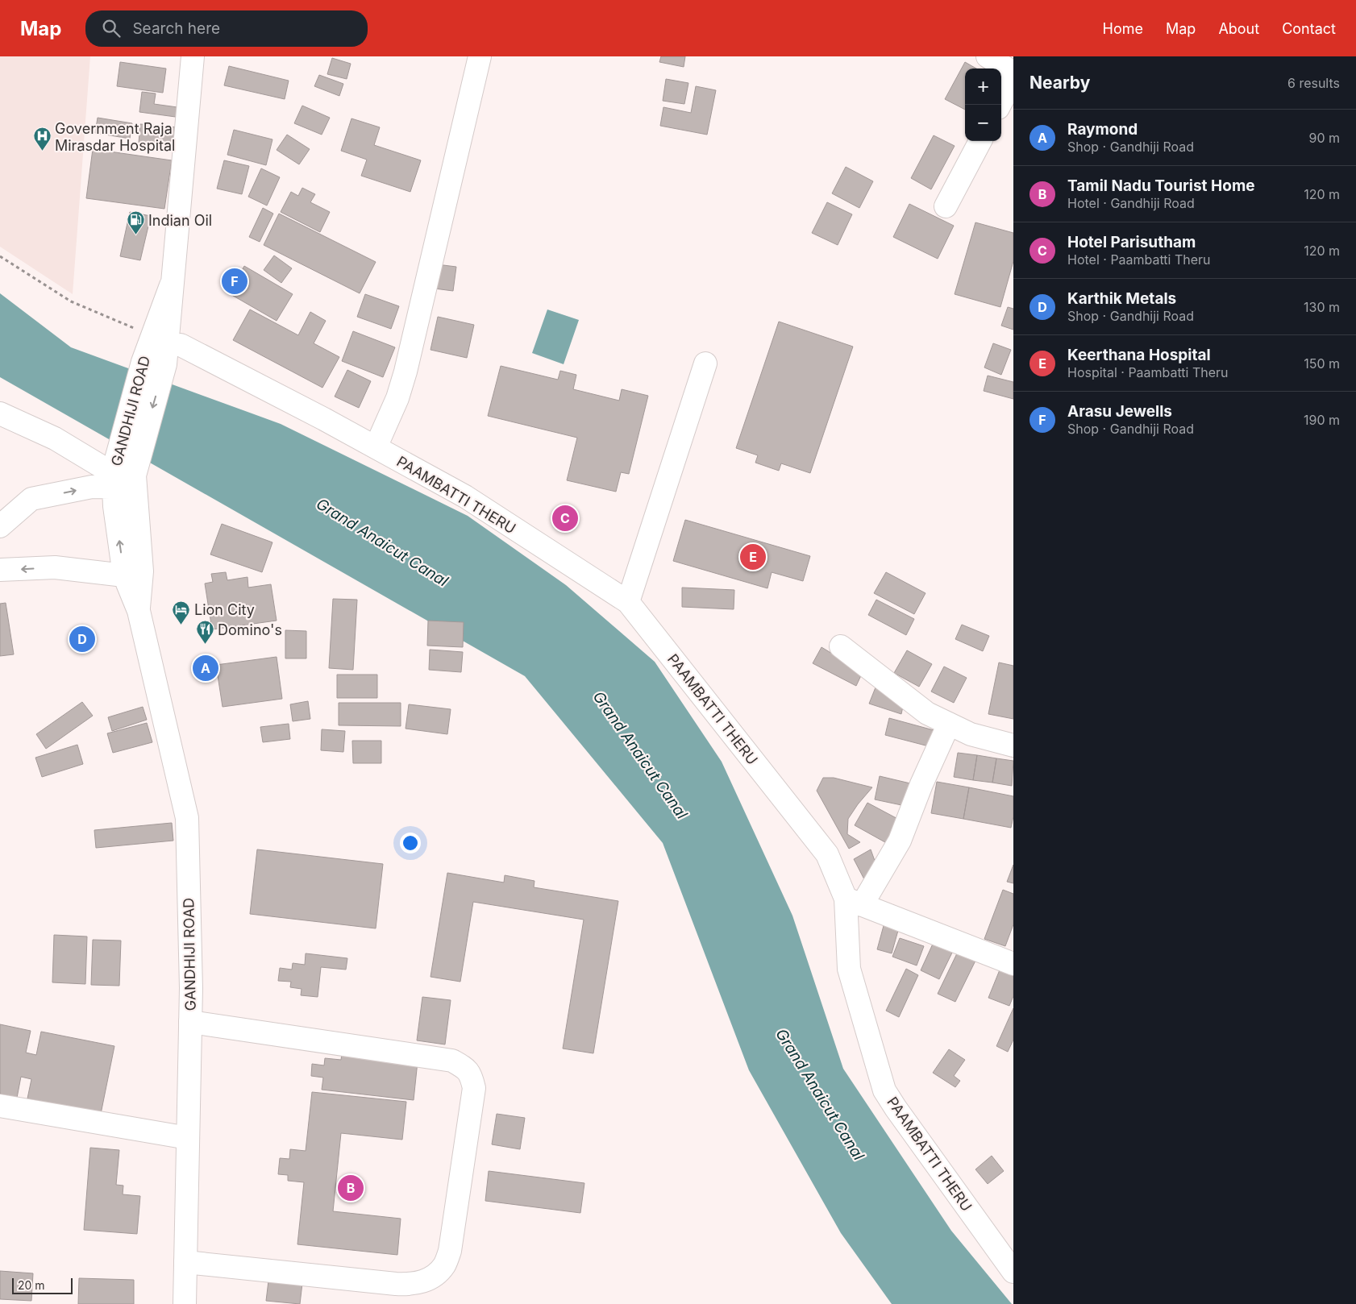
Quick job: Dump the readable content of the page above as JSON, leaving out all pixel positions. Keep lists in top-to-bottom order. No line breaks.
{"streets":{"street":["GANDHIJI ROAD","PAAMBATTI THERU"]},"water":["Grand Anaicut Canal"],"places":{"hospital":["Government Raja Mirasdar Hospital"],"fuel station":["Indian Oil"],"hotel":["Lion City"],"restaurant":["Domino's"]},"scale_bar":"20 m","page":{"header":"Map","search":"Search here","nav":["Home","Map","About","Contact"],"heading":["Nearby","6 results"],"map_buttons":["+","−"],"list":[{"mark":"A","name":"Raymond","note":"Shop · Gandhiji Road","value":"90 m"},{"mark":"B","name":"Tamil Nadu Tourist Home","note":"Hotel · Gandhiji Road","value":"120 m"},{"mark":"C","name":"Hotel Parisutham","note":"Hotel · Paambatti Theru","value":"120 m"},{"mark":"D","name":"Karthik Metals","note":"Shop · Gandhiji Road","value":"130 m"},{"mark":"E","name":"Keerthana Hospital","note":"Hospital · Paambatti Theru","value":"150 m"},{"mark":"F","name":"Arasu Jewells","note":"Shop · Gandhiji Road","value":"190 m"}],"pins":["F","C","E","D","A","B"],"scale":"20 m"}}
